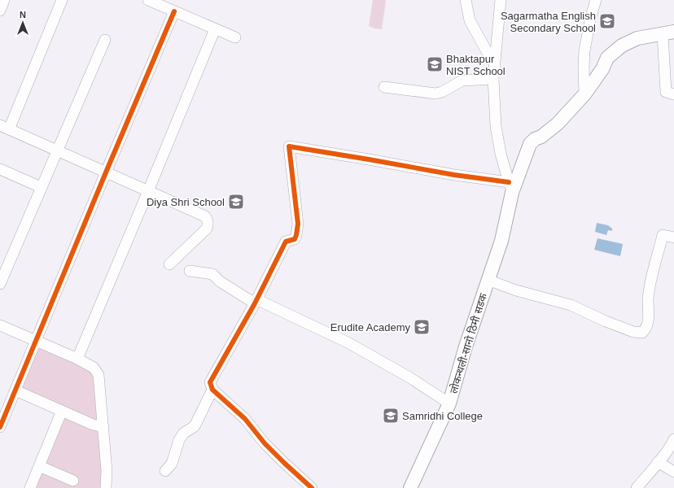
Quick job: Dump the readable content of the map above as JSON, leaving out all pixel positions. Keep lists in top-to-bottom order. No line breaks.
{"streets":{"main road":["लोकन्थली-सानो ठिमी सडक"]},"places":{"school or university":["Sagarmatha English Secondary School","Bhaktapur NIST School","Diya Shri School","Erudite Academy","Samridhi College"]},"north":"top"}
